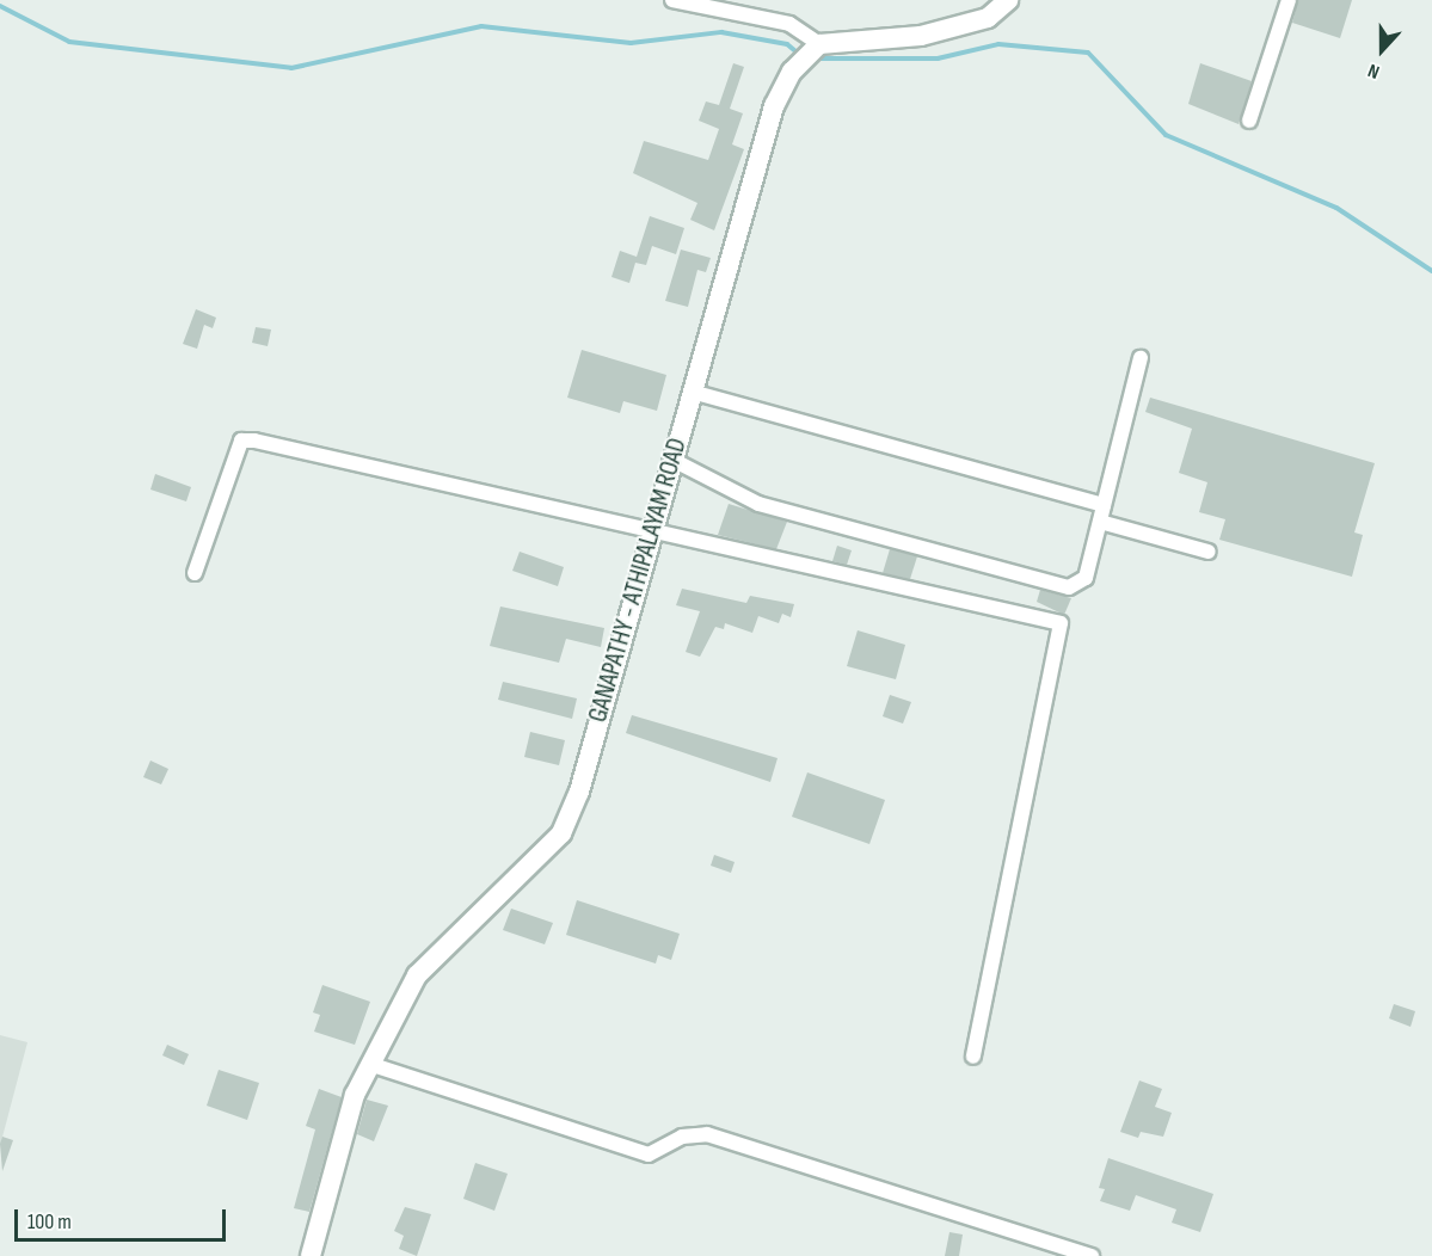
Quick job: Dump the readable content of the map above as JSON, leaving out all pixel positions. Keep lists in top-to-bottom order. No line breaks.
{"streets":{"main road":["GANAPATHY - ATHIPALAYAM ROAD"]},"scale_bar":"100 m","north":"bottom"}
